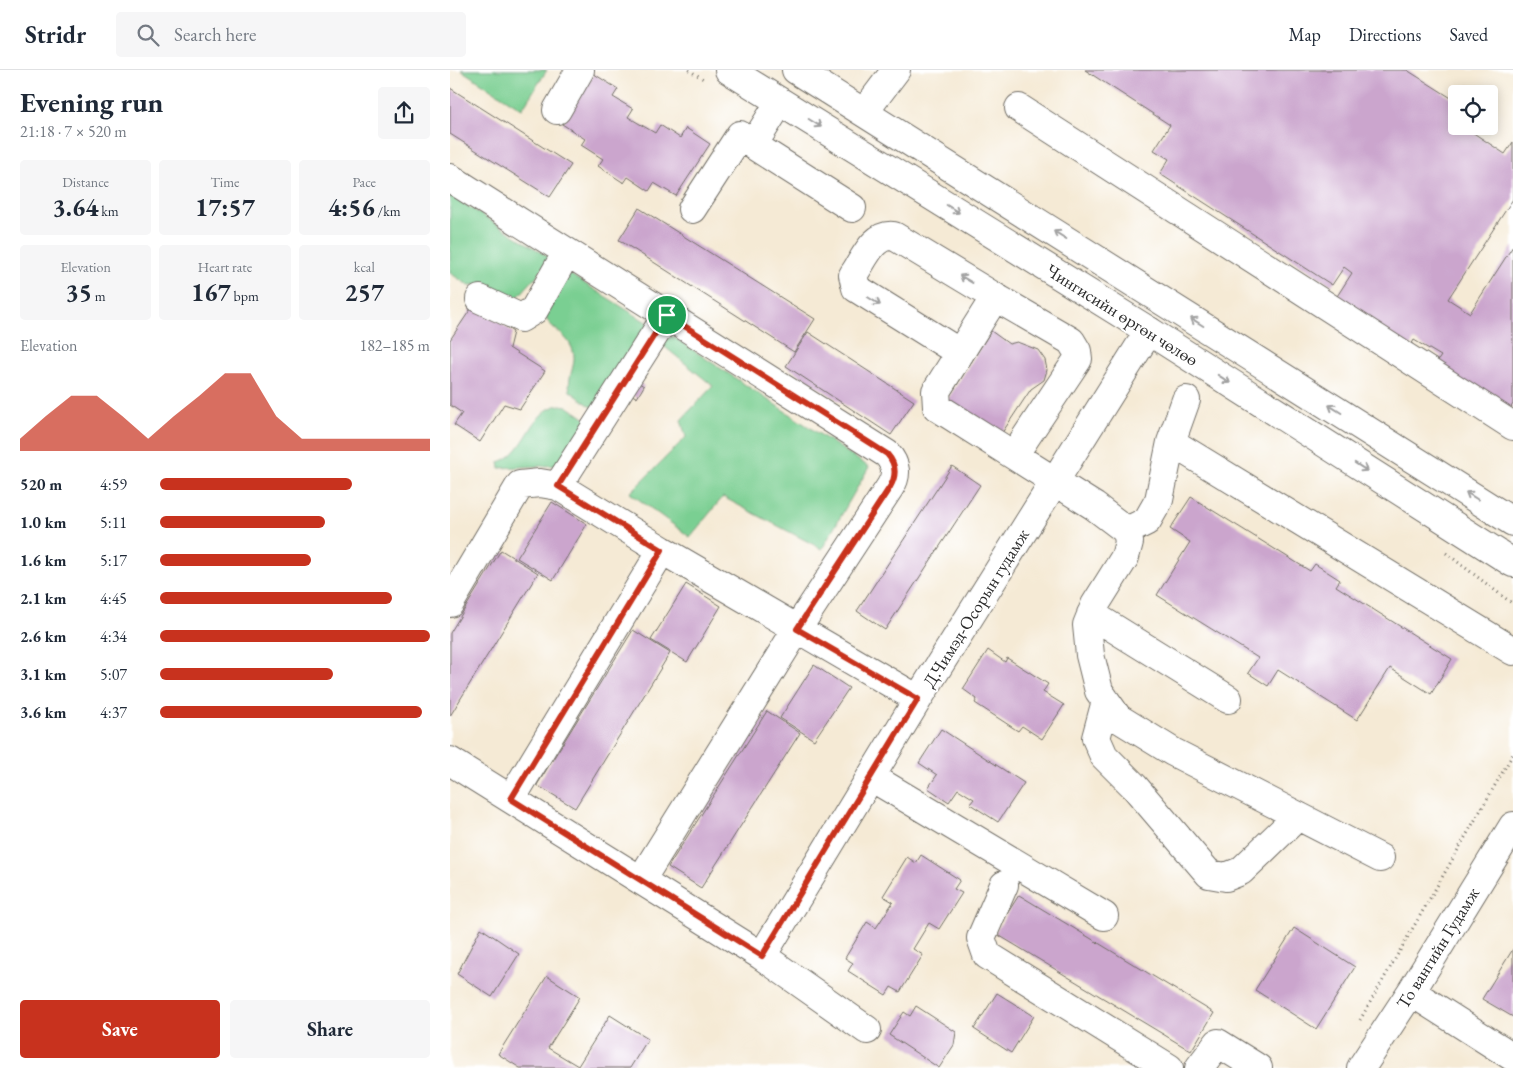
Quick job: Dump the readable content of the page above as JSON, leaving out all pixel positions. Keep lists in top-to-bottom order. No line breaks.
{"streets":{"main road":["Чингисийн өргөн чөлөө","Д.Чимэд-Осорын гудамж","То вангийн Гудамж"]},"crossings":[["Чингисийн өргөн чөлөө","Д.Чимэд-Осорын гудамж"]],"page":{"header":"Stridr","search":"Search here","nav":["Map","Directions","Saved"],"heading":["Evening run","21:18 · 7 × 520 m"],"stats":[["Distance","3.64 km"],["Time","17:57"],["Pace","4:56 /km"],["Elevation","35 m"],["Heart rate","167 bpm"],["kcal","257"]],"chart":["Elevation","182–185 m"],"list":[{"name":"520 m","note":"4:59"},{"name":"1.0 km","note":"5:11"},{"name":"1.6 km","note":"5:17"},{"name":"2.1 km","note":"4:45"},{"name":"2.6 km","note":"4:34"},{"name":"3.1 km","note":"5:07"},{"name":"3.6 km","note":"4:37"}],"buttons":["Save","Share"]}}
